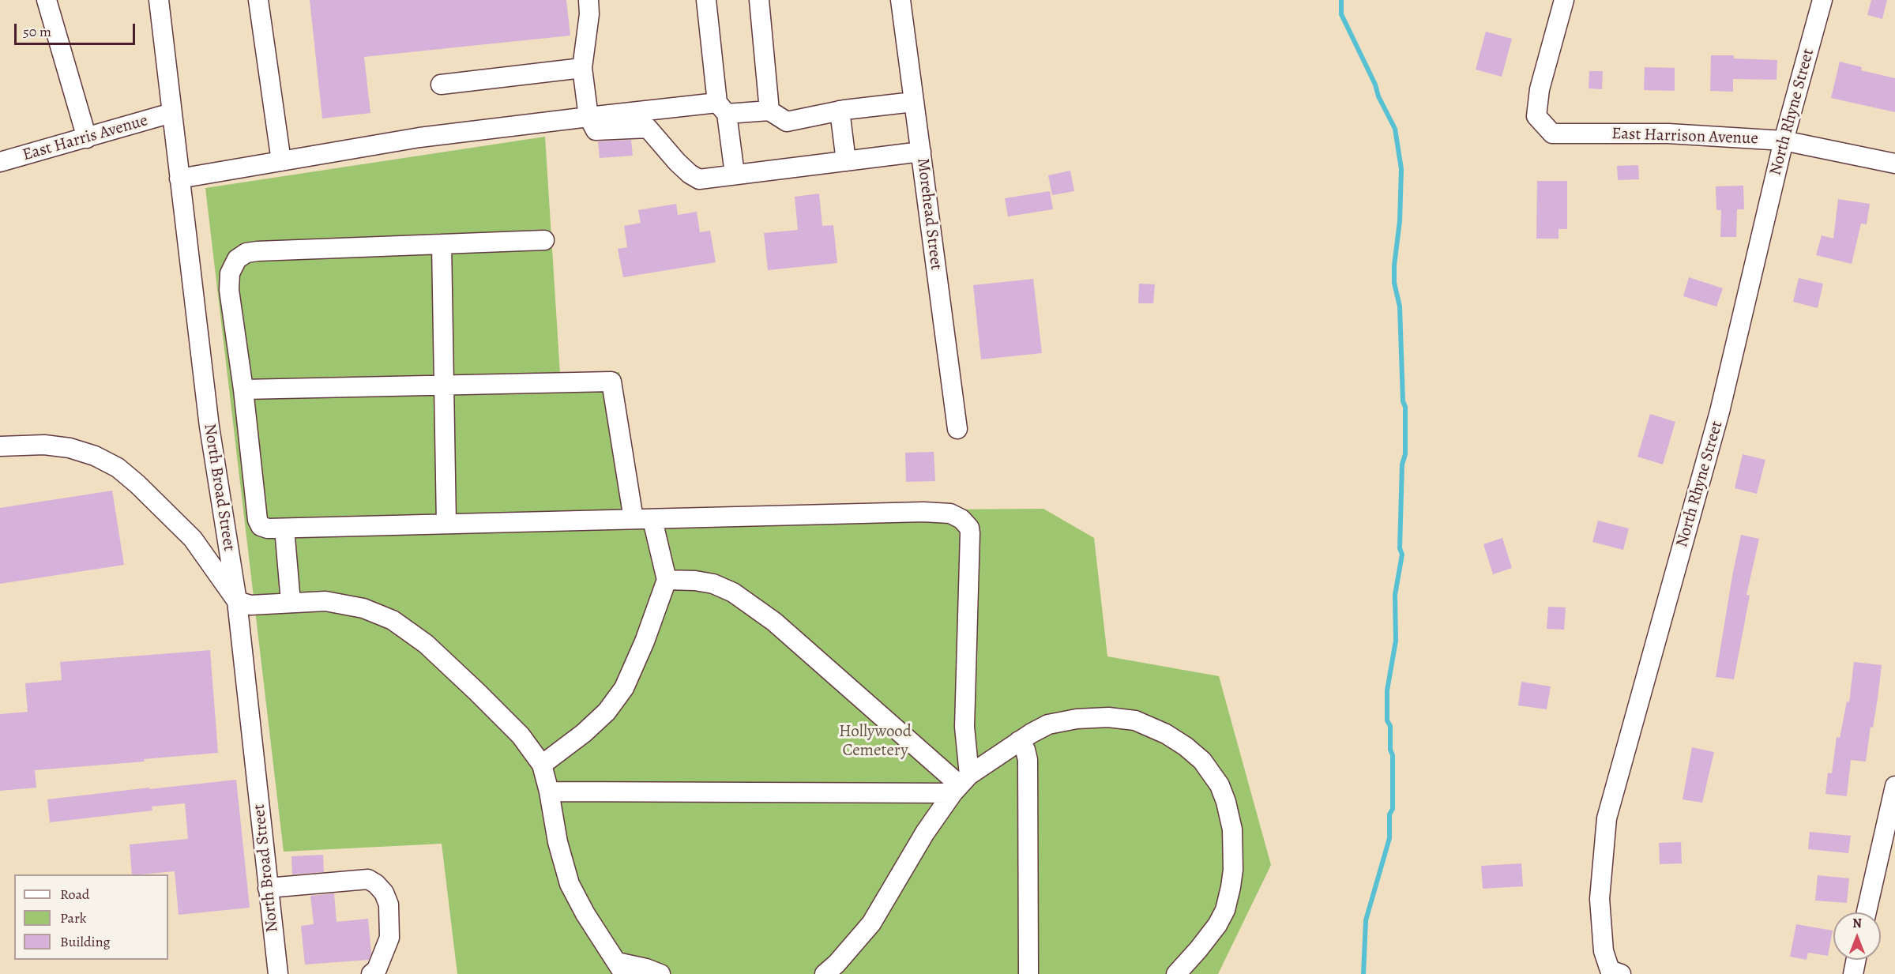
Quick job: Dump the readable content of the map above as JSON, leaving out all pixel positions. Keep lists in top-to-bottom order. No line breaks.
{"streets":{"street":["North Rhyne Street","East Harrison Avenue","East Harris Avenue","Morehead Street","North Broad Street"]},"crossings":[["North Rhyne Street","East Harrison Avenue"],["East Harris Avenue","North Broad Street"]],"parks":["Hollywood Cemetery"],"legend":["Road","Park","Building"],"scale_bar":"50 m","north":"top"}
